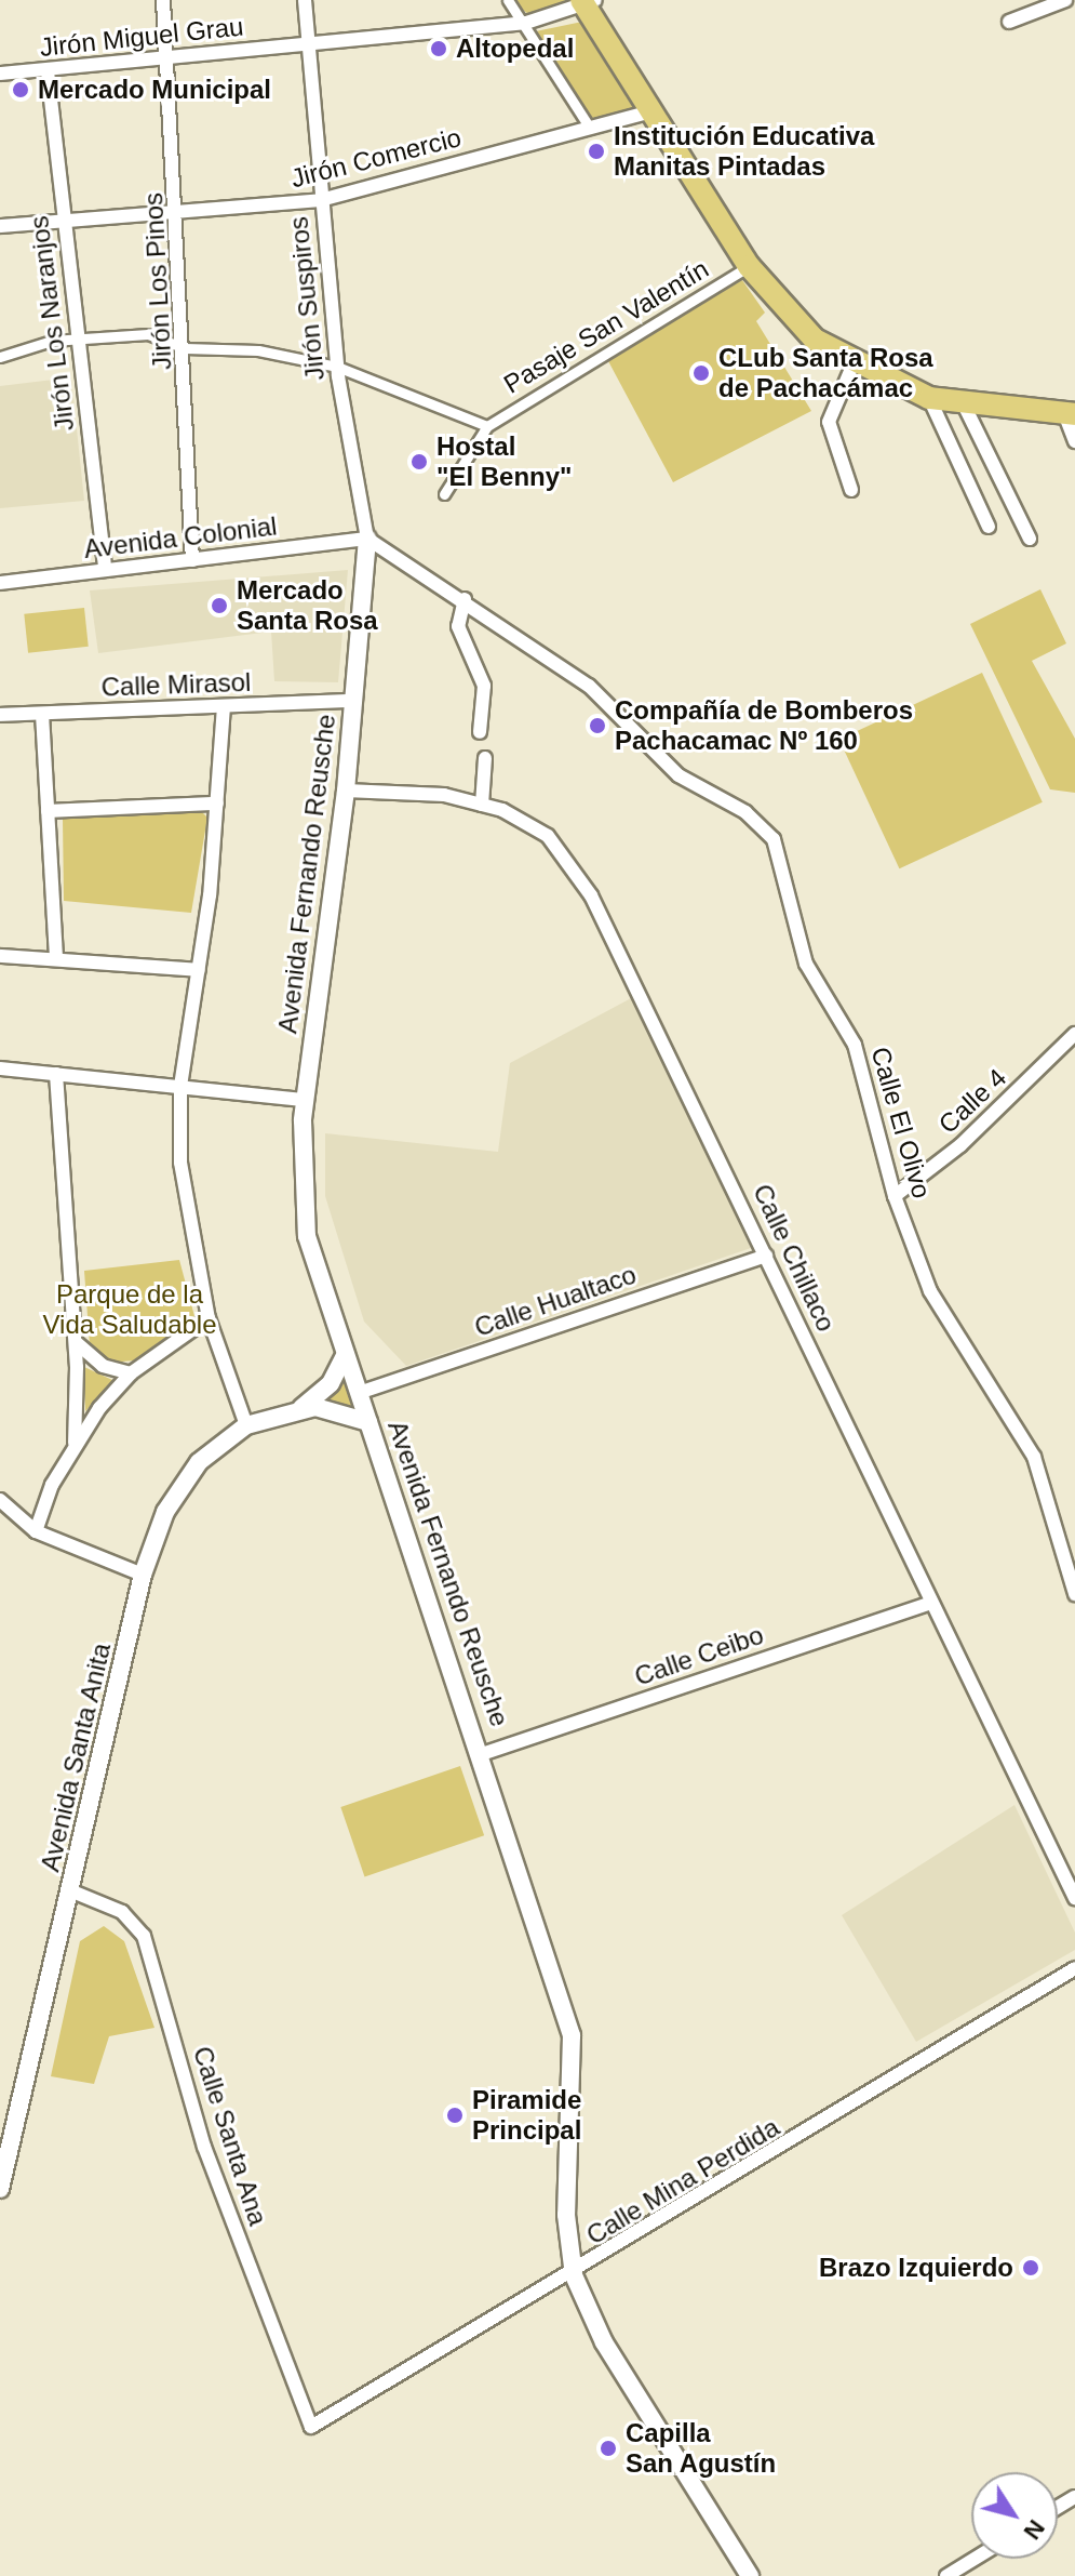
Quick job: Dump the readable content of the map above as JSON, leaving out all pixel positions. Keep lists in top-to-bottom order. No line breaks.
{"streets":{"street":["Jirón Miguel Grau","Jirón Comercio","Jirón Los Pinos","Jirón Suspiros","Jirón Los Naranjos","Pasaje San Valentín","Avenida Colonial","Calle Mirasol","Avenida Fernando Reusche","Calle 4","Calle El Olivo","Calle Chillaco","Calle Hualtaco","Calle Ceibo","Avenida Santa Anita","Calle Santa Ana","Calle Mina Perdida"]},"crossings":[["Jirón Miguel Grau","Jirón Los Pinos"],["Jirón Miguel Grau","Jirón Suspiros"],["Jirón Miguel Grau","Jirón Los Naranjos"],["Jirón Comercio","Jirón Los Pinos"],["Jirón Comercio","Jirón Suspiros"],["Jirón Comercio","Jirón Los Naranjos"],["Jirón Los Pinos","Pasaje San Valentín"],["Jirón Los Pinos","Avenida Colonial"],["Jirón Suspiros","Pasaje San Valentín"],["Jirón Suspiros","Avenida Colonial"],["Jirón Suspiros","Avenida Fernando Reusche"],["Jirón Suspiros","Calle El Olivo"],["Jirón Los Naranjos","Pasaje San Valentín"],["Jirón Los Naranjos","Avenida Colonial"],["Avenida Colonial","Avenida Fernando Reusche"],["Avenida Colonial","Calle El Olivo"],["Calle Mirasol","Avenida Fernando Reusche"],["Avenida Fernando Reusche","Calle El Olivo"],["Avenida Fernando Reusche","Calle Chillaco"],["Avenida Fernando Reusche","Calle Hualtaco"],["Avenida Fernando Reusche","Calle Ceibo"],["Avenida Fernando Reusche","Avenida Santa Anita"],["Avenida Fernando Reusche","Calle Mina Perdida"],["Calle 4","Calle El Olivo"],["Calle Chillaco","Calle Hualtaco"],["Calle Chillaco","Calle Ceibo"],["Avenida Santa Anita","Calle Santa Ana"],["Calle Santa Ana","Calle Mina Perdida"]],"parks":["Parque de la Vida Saludable"],"places":["Altopedal","Mercado Municipal","Institución Educativa Manitas Pintadas","CLub Santa Rosa de Pachacámac","Hostal \"El Benny\"","Mercado Santa Rosa","Compañía de Bomberos Pachacamac Nº 160","Piramide Principal","Brazo Izquierdo","Capilla San Agustín"],"north":"bottom right"}
